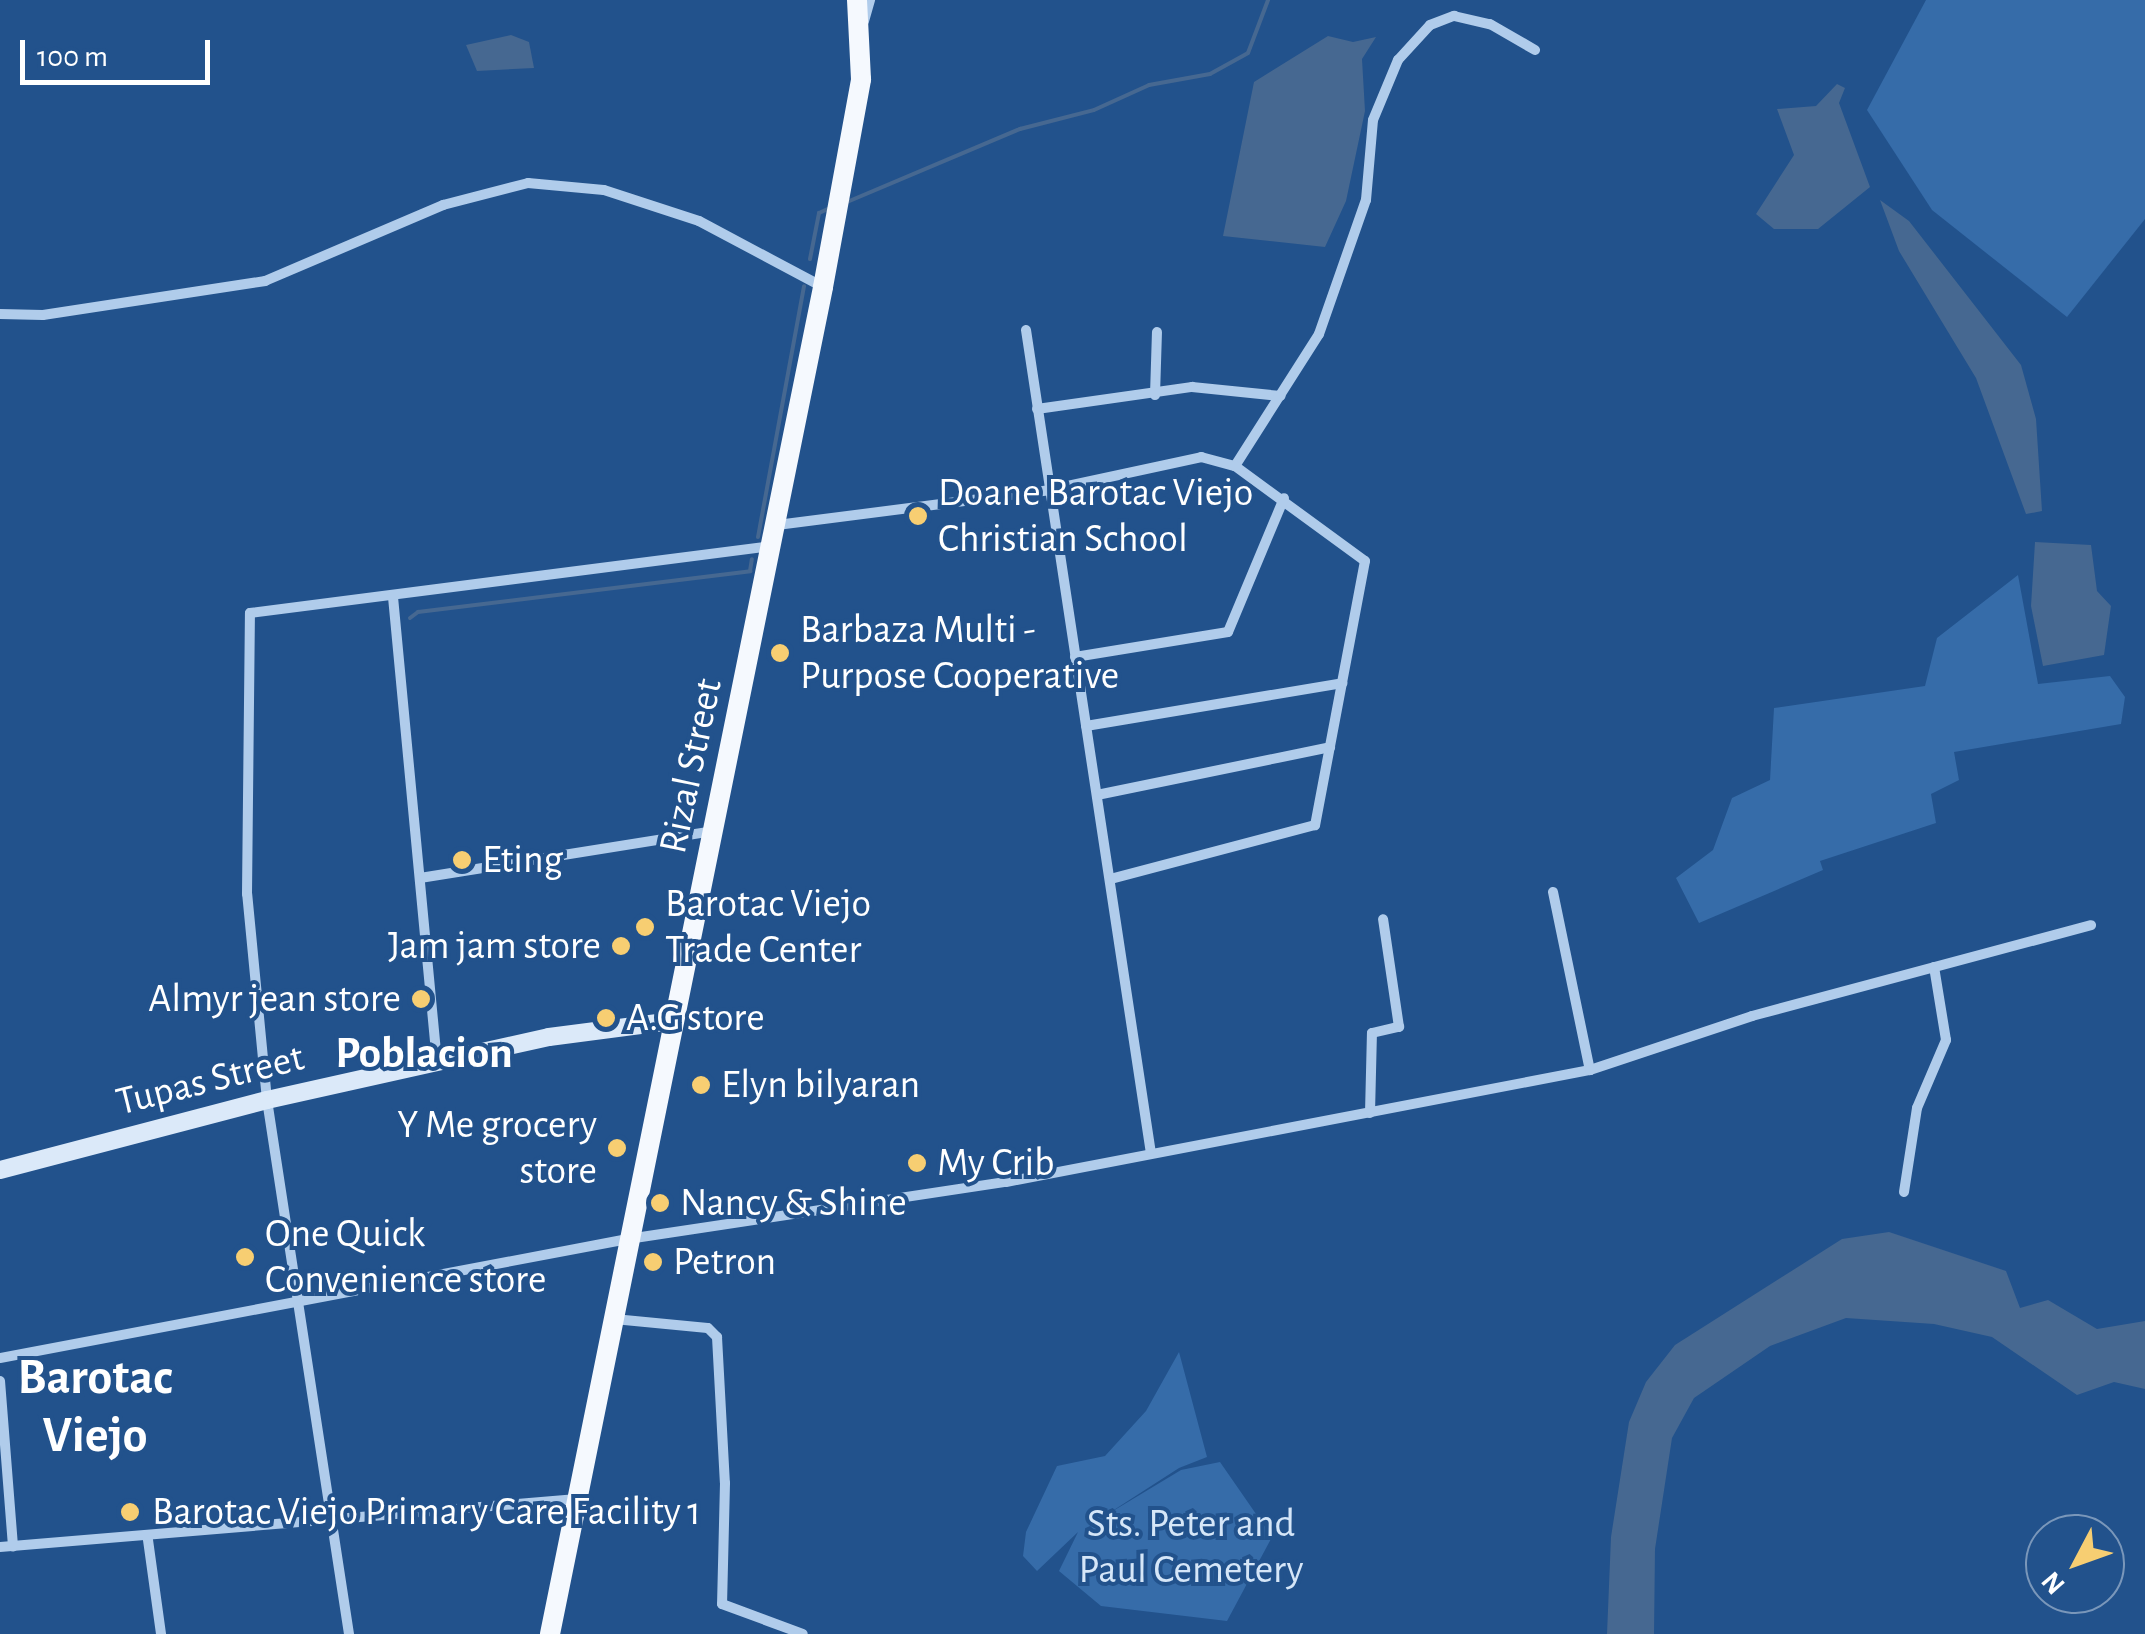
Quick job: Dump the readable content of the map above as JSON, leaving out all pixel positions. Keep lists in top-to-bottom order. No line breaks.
{"streets":{"main road":["Rizal Street"],"street":["Tupas Street"]},"crossings":[["Rizal Street","Tupas Street"]],"districts":["Poblacion","Barotac Viejo"],"parks":["Sts. Peter and Paul Cemetery"],"places":["Doane Barotac Viejo Christian School","Barbaza Multi - Purpose Cooperative","Eting","Barotac Viejo Trade Center","Jam jam store","Almyr jean store","A.G store","Elyn bilyaran","Y Me grocery store","My Crib","Nancy & Shine","One Quick Convenience store","Petron","Barotac Viejo Primary Care Facility 1"],"scale_bar":"100 m","north":"bottom left"}
